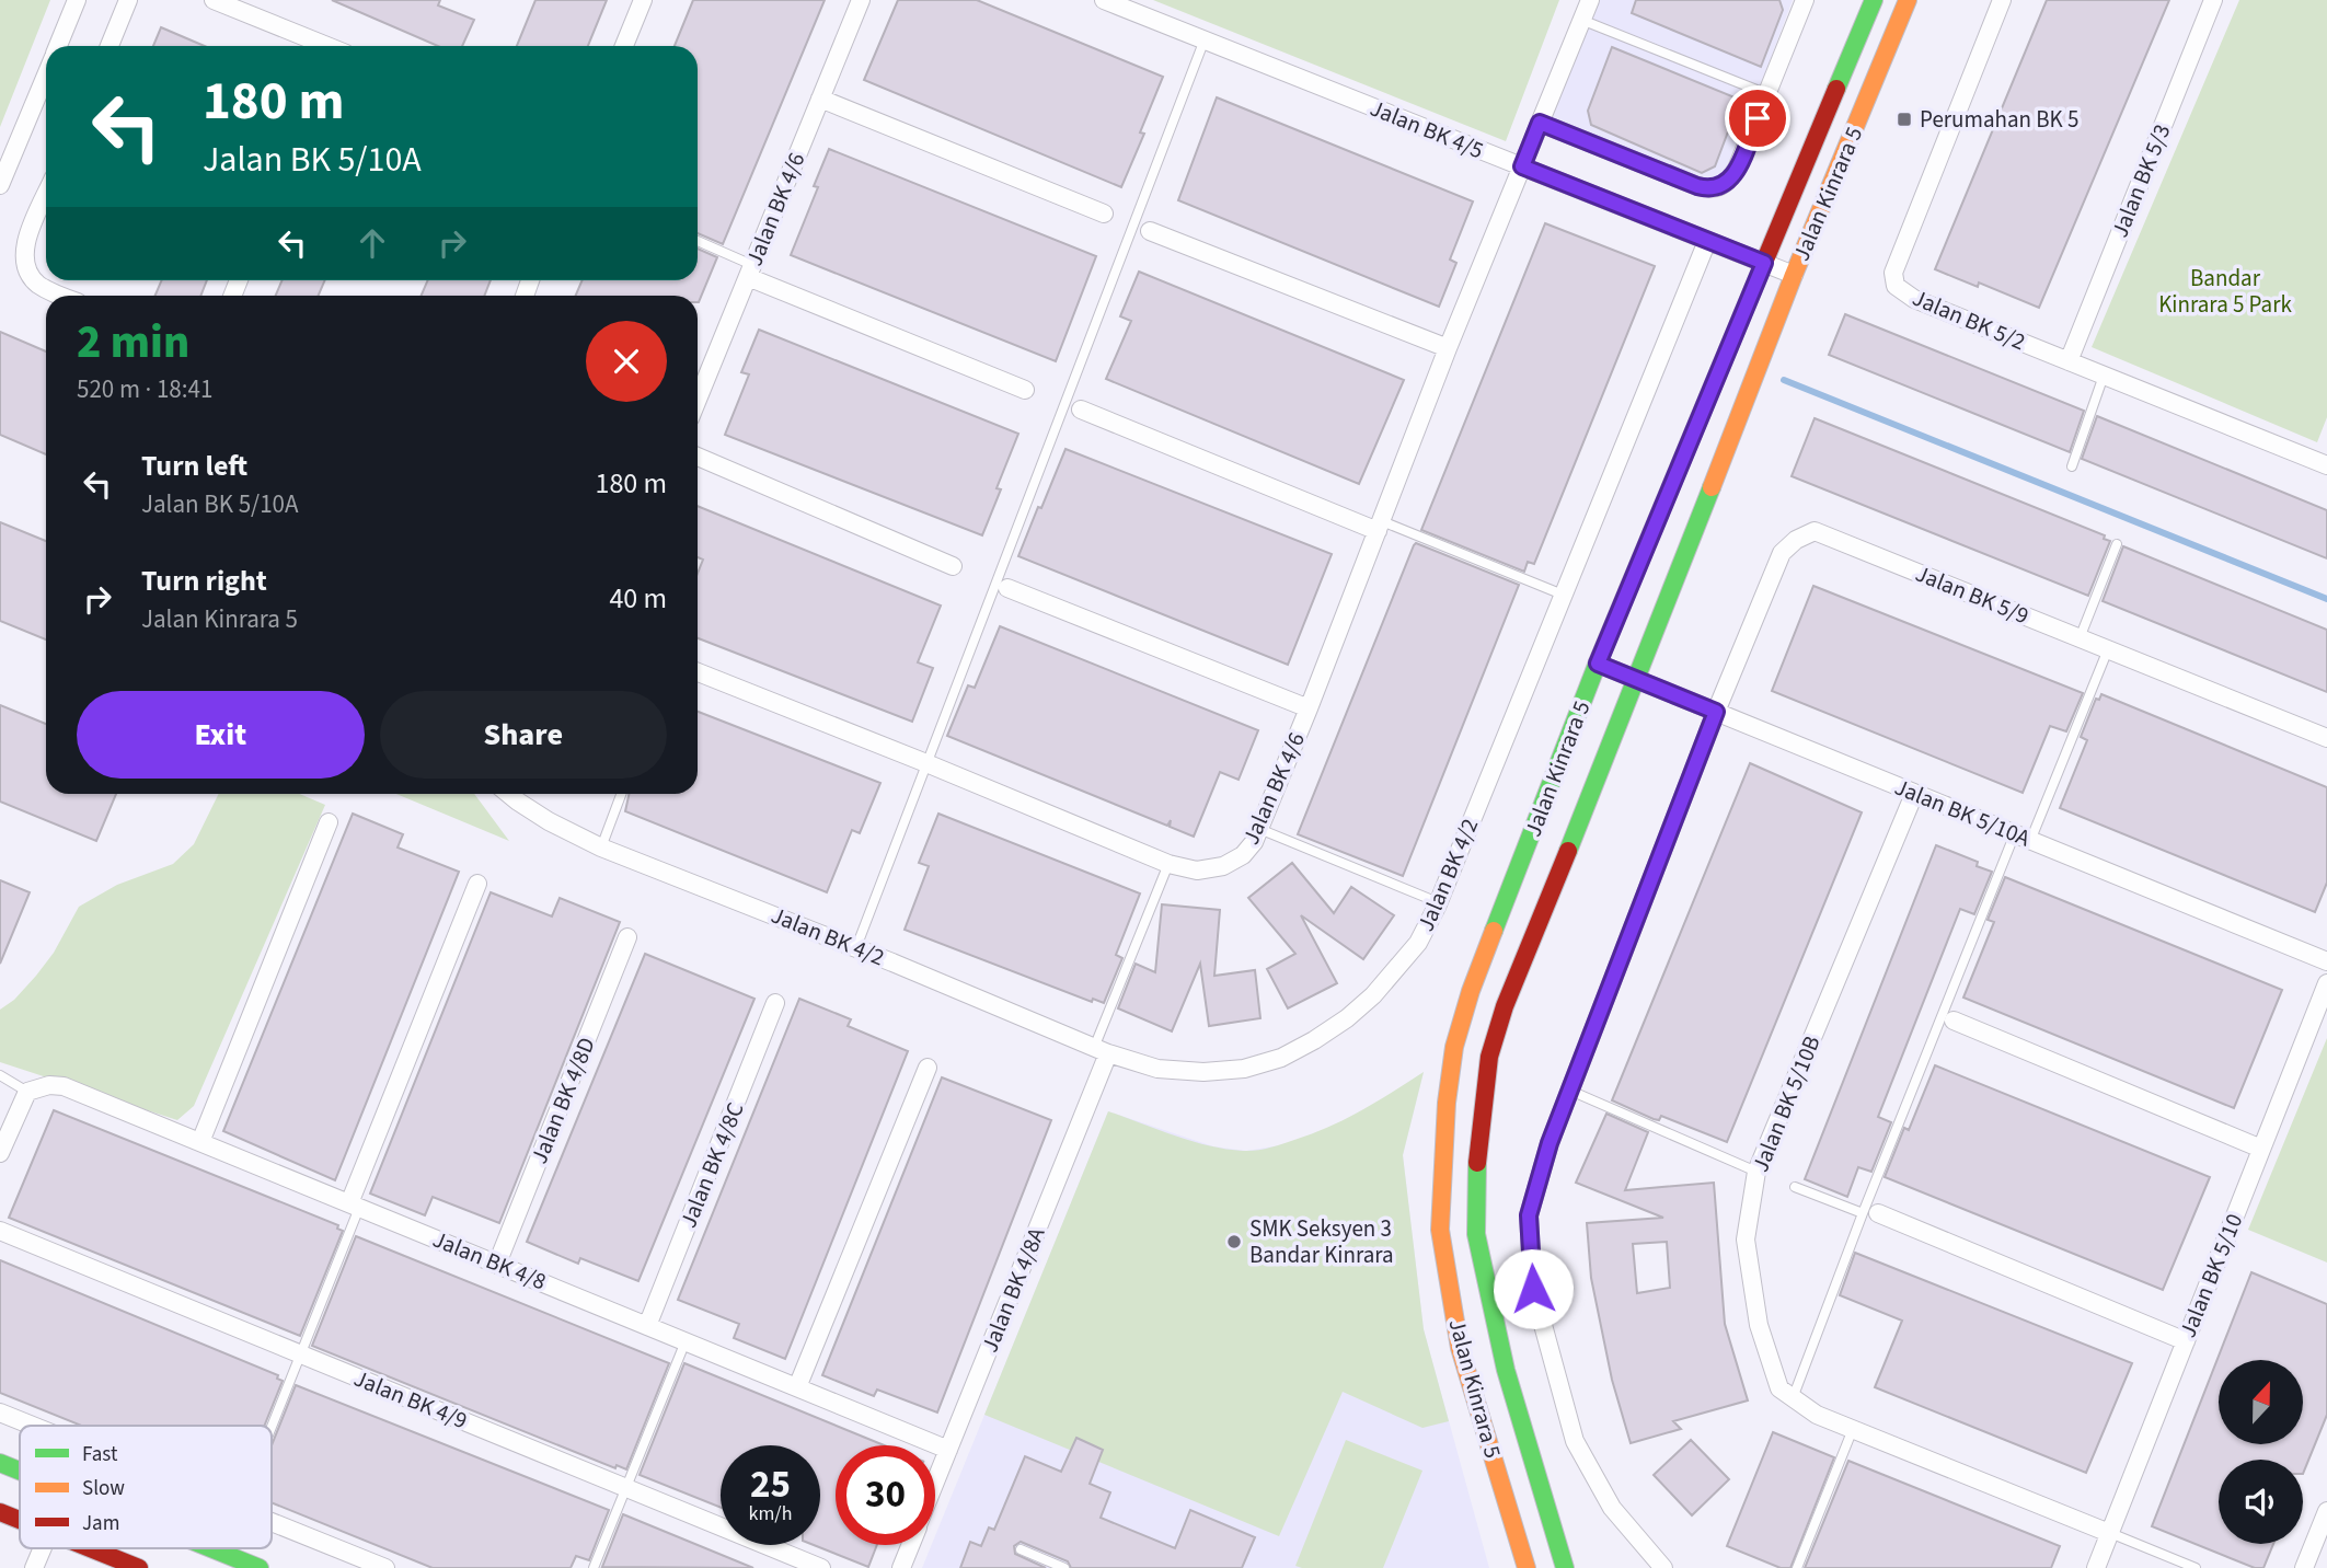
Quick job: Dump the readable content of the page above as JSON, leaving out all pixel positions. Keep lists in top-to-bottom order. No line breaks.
{"streets":{"main road":["Jalan Kinrara 5"],"street":["Jalan BK 4/5","Jalan BK 5/3","Jalan BK 4/6","Jalan BK 5/2","Jalan BK 5/9","Jalan BK 5/10A","Jalan BK 4/2","Jalan BK 4/8D","Jalan BK 5/10B","Jalan BK 4/8C","Jalan BK 4/8","Jalan BK 5/10","Jalan BK 4/8A","Jalan BK 4/9"]},"crossings":[["Jalan BK 4/5","Jalan Kinrara 5"],["Jalan BK 4/5","Jalan BK 4/6"],["Jalan BK 4/5","Jalan BK 4/2"],["Jalan BK 5/3","Jalan BK 5/2"],["Jalan Kinrara 5","Jalan BK 5/10A"],["Jalan BK 5/9","Jalan BK 5/10A"],["Jalan BK 5/10A","Jalan BK 5/10B"],["Jalan BK 4/2","Jalan BK 4/8A"],["Jalan BK 4/8D","Jalan BK 4/8"],["Jalan BK 5/10B","Jalan BK 5/10"],["Jalan BK 4/8C","Jalan BK 4/8"],["Jalan BK 4/8","Jalan BK 4/8A"]],"parks":["Bandar Kinrara 5 Park"],"places":{"transit":["Perumahan BK 5"],"other":["SMK Seksyen 3 Bandar Kinrara"]},"legend":["Fast","Slow","Jam"],"north":"top","page":{"turn":["180 m","Jalan BK 5/10A"],"heading":["2 min","520 m · 18:41"],"list":[{"name":"Turn left","note":"Jalan BK 5/10A","value":"180 m"},{"name":"Turn right","note":"Jalan Kinrara 5","value":"40 m"}],"buttons":["Exit","Share"],"speed":"25 km/h","limit":"30"}}
